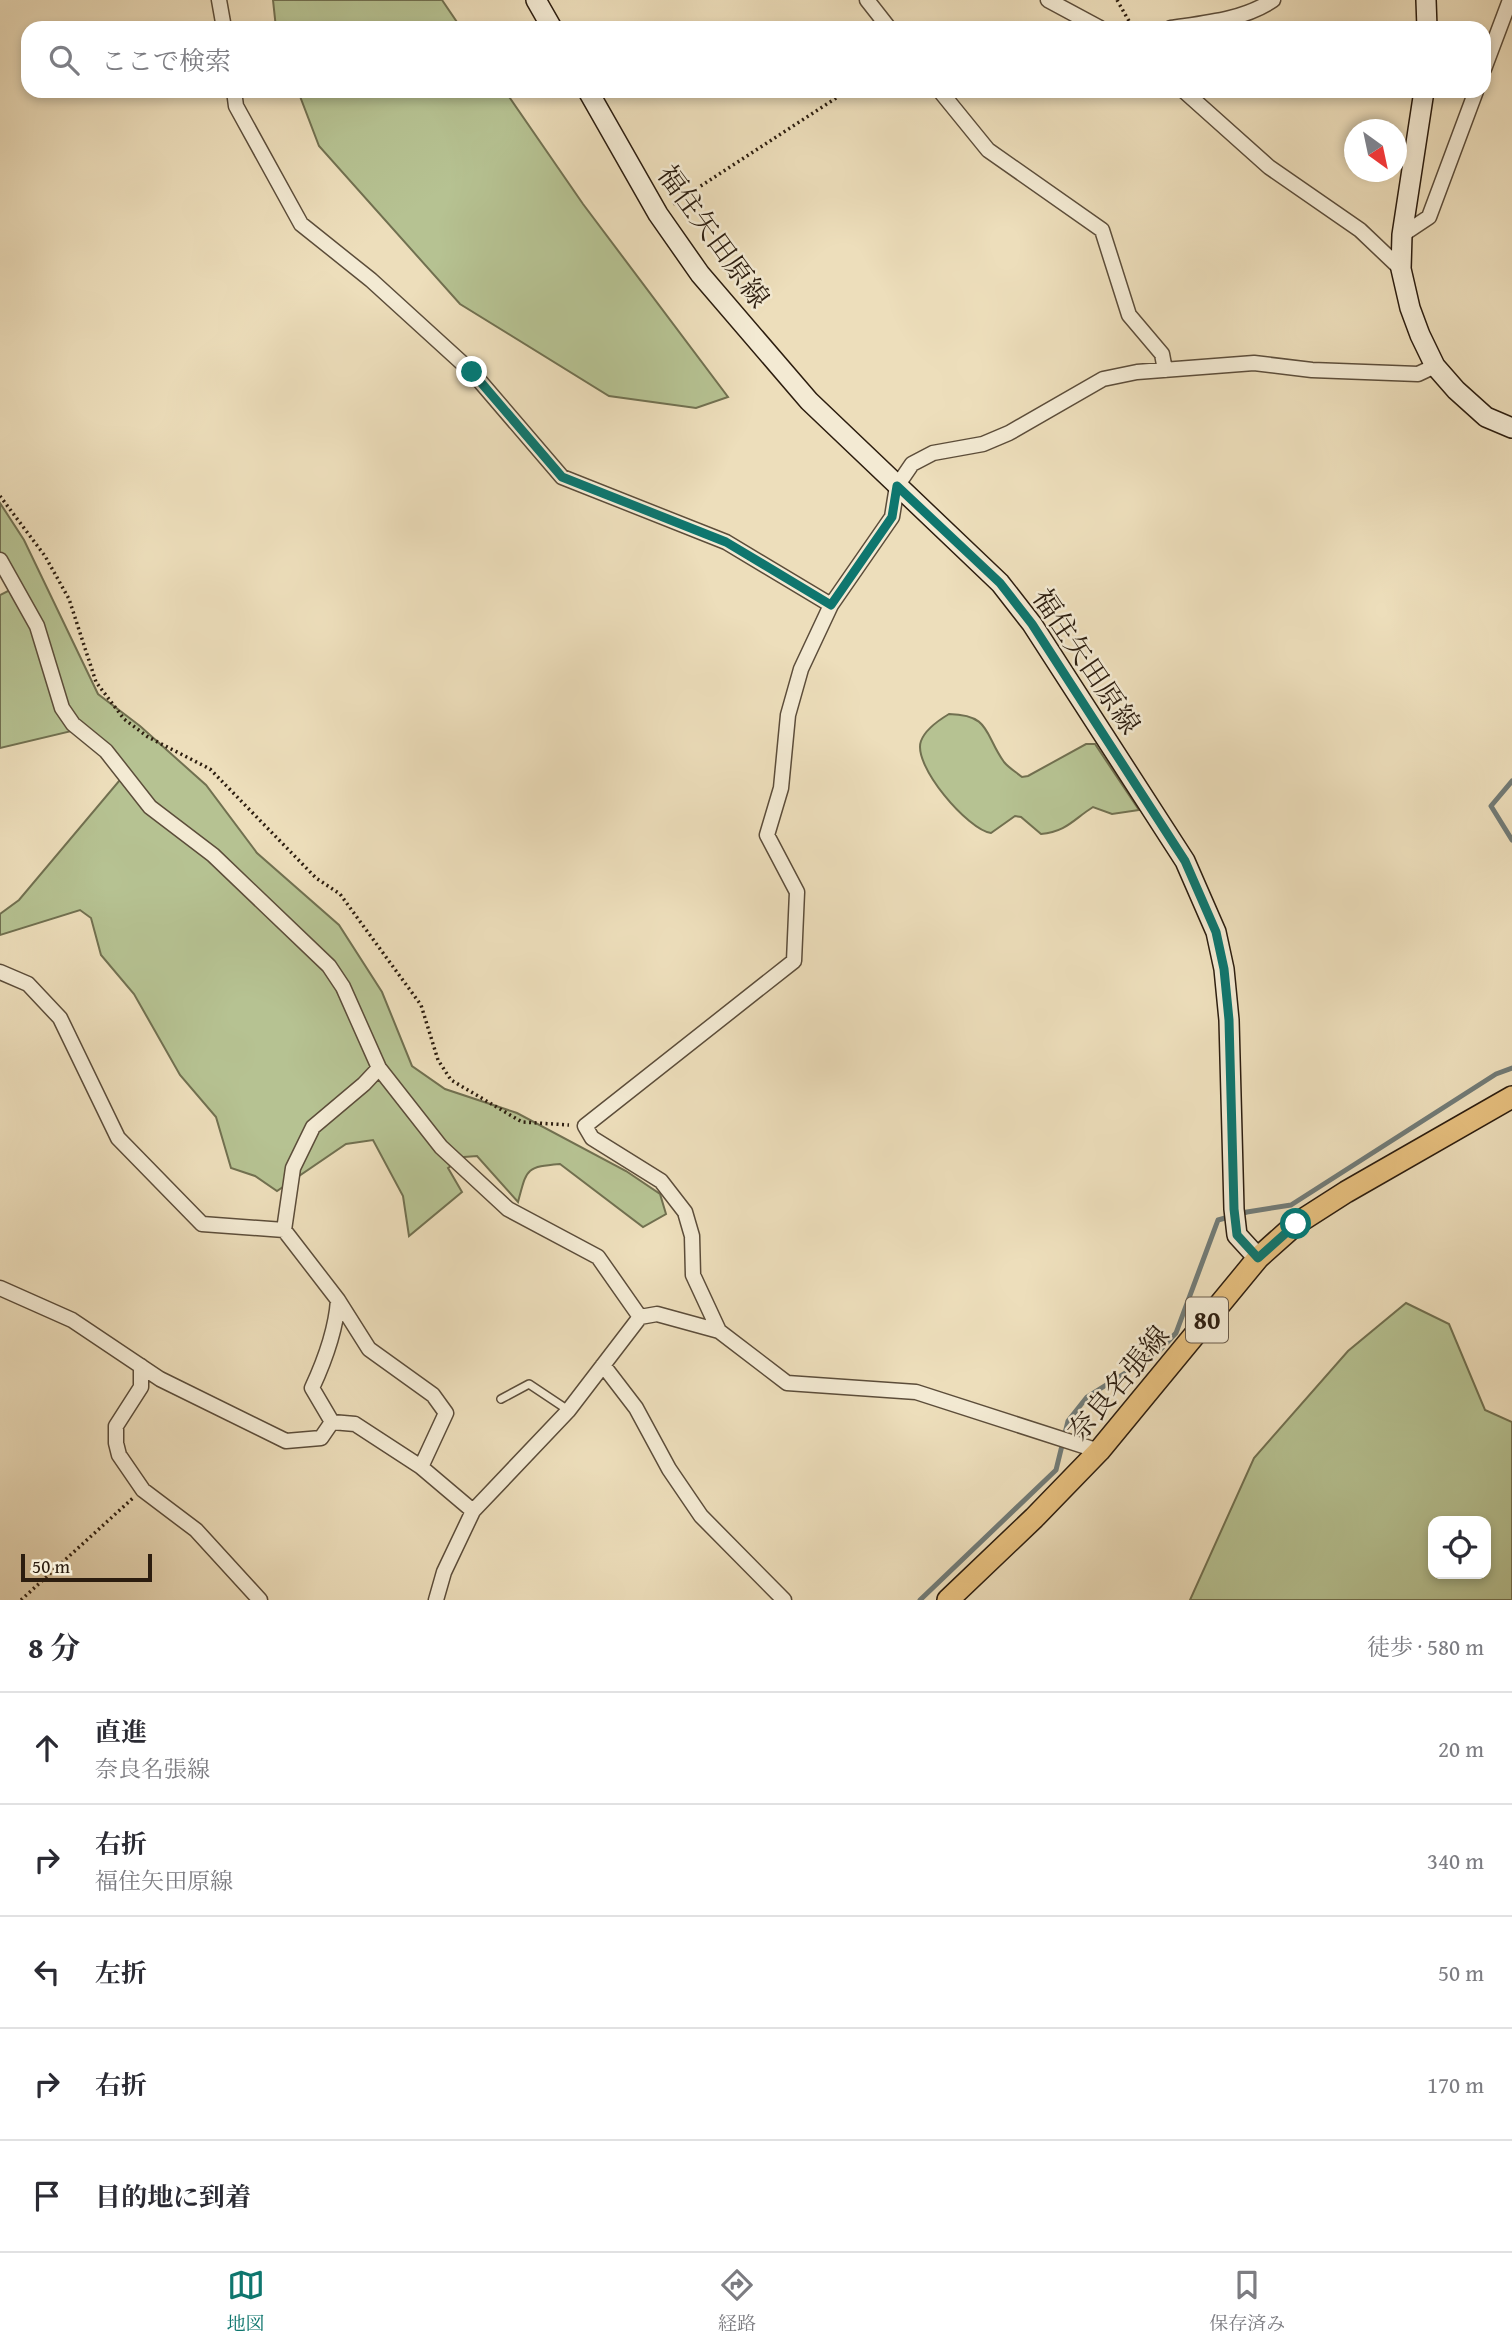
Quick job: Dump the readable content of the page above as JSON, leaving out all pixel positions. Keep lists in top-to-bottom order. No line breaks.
{"streets":{"main road":["福住矢田原線","80","奈良名張線"]},"crossings":[["福住矢田原線","奈良名張線"]],"scale_bar":"50 m","north":"bottom right","page":{"search":"ここで検索","scale":"50 m","heading":["8 分","徒歩 · 580 m"],"list":[["直進","奈良名張線","20 m"],["右折","福住矢田原線","340 m"],["左折","50 m"],["右折","170 m"],"目的地に到着"],"nav":["地図","経路","保存済み"]}}
